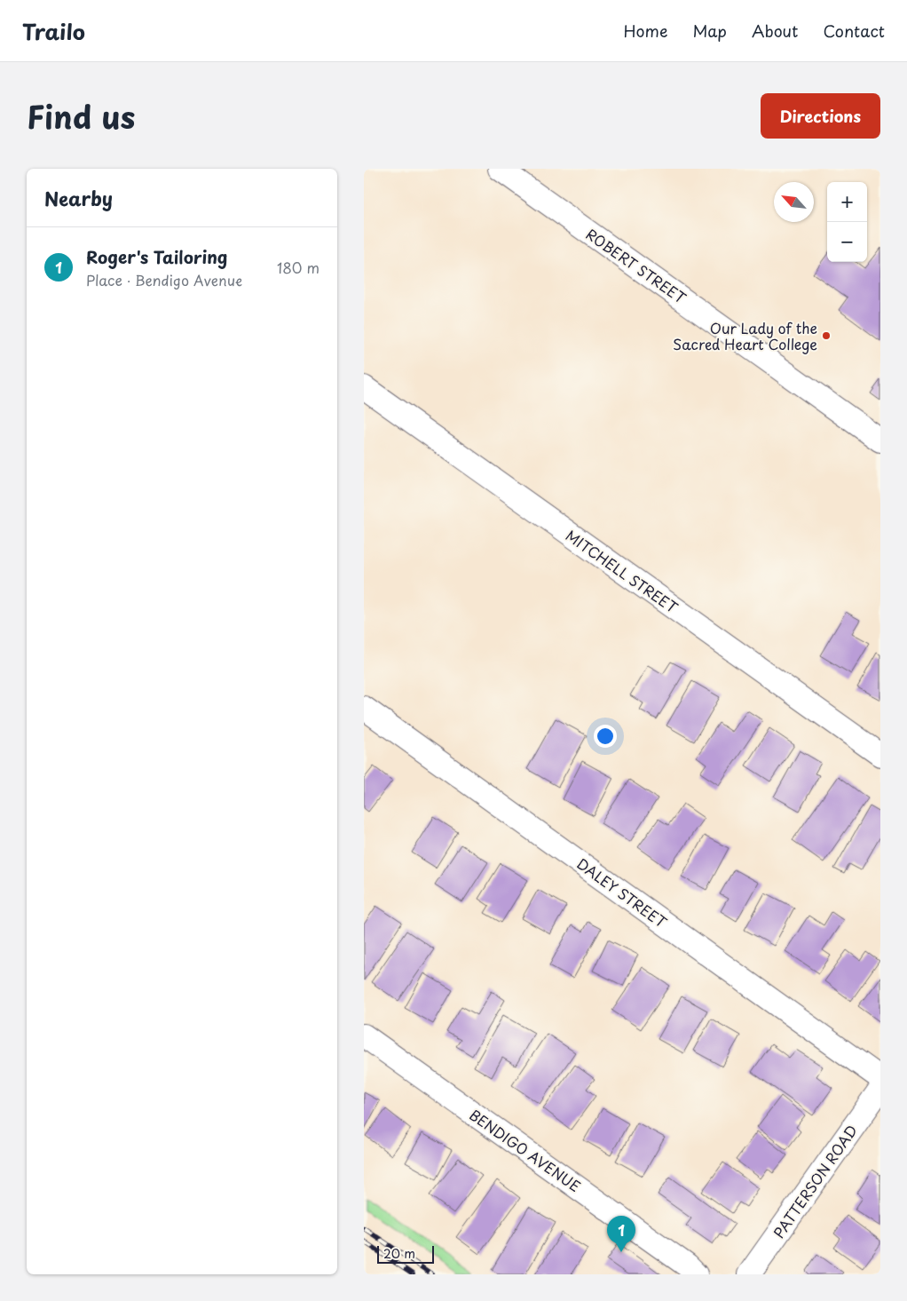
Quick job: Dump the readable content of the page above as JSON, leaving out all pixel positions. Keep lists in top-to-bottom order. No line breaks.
{"streets":{"street":["ROBERT STREET","MITCHELL STREET","DALEY STREET","BENDIGO AVENUE","PATTERSON ROAD"]},"places":["Our Lady of the Sacred Heart College"],"scale_bar":"20 m","north":"top left","page":{"header":"Trailo","nav":["Home","Map","About","Contact"],"title":"Find us","buttons":"Directions","heading":"Nearby","map_buttons":["+","−"],"list":[{"mark":"1","name":"Roger's Tailoring","note":"Place · Bendigo Avenue","value":"180 m"}],"pins":"1","scale":"20 m"}}
